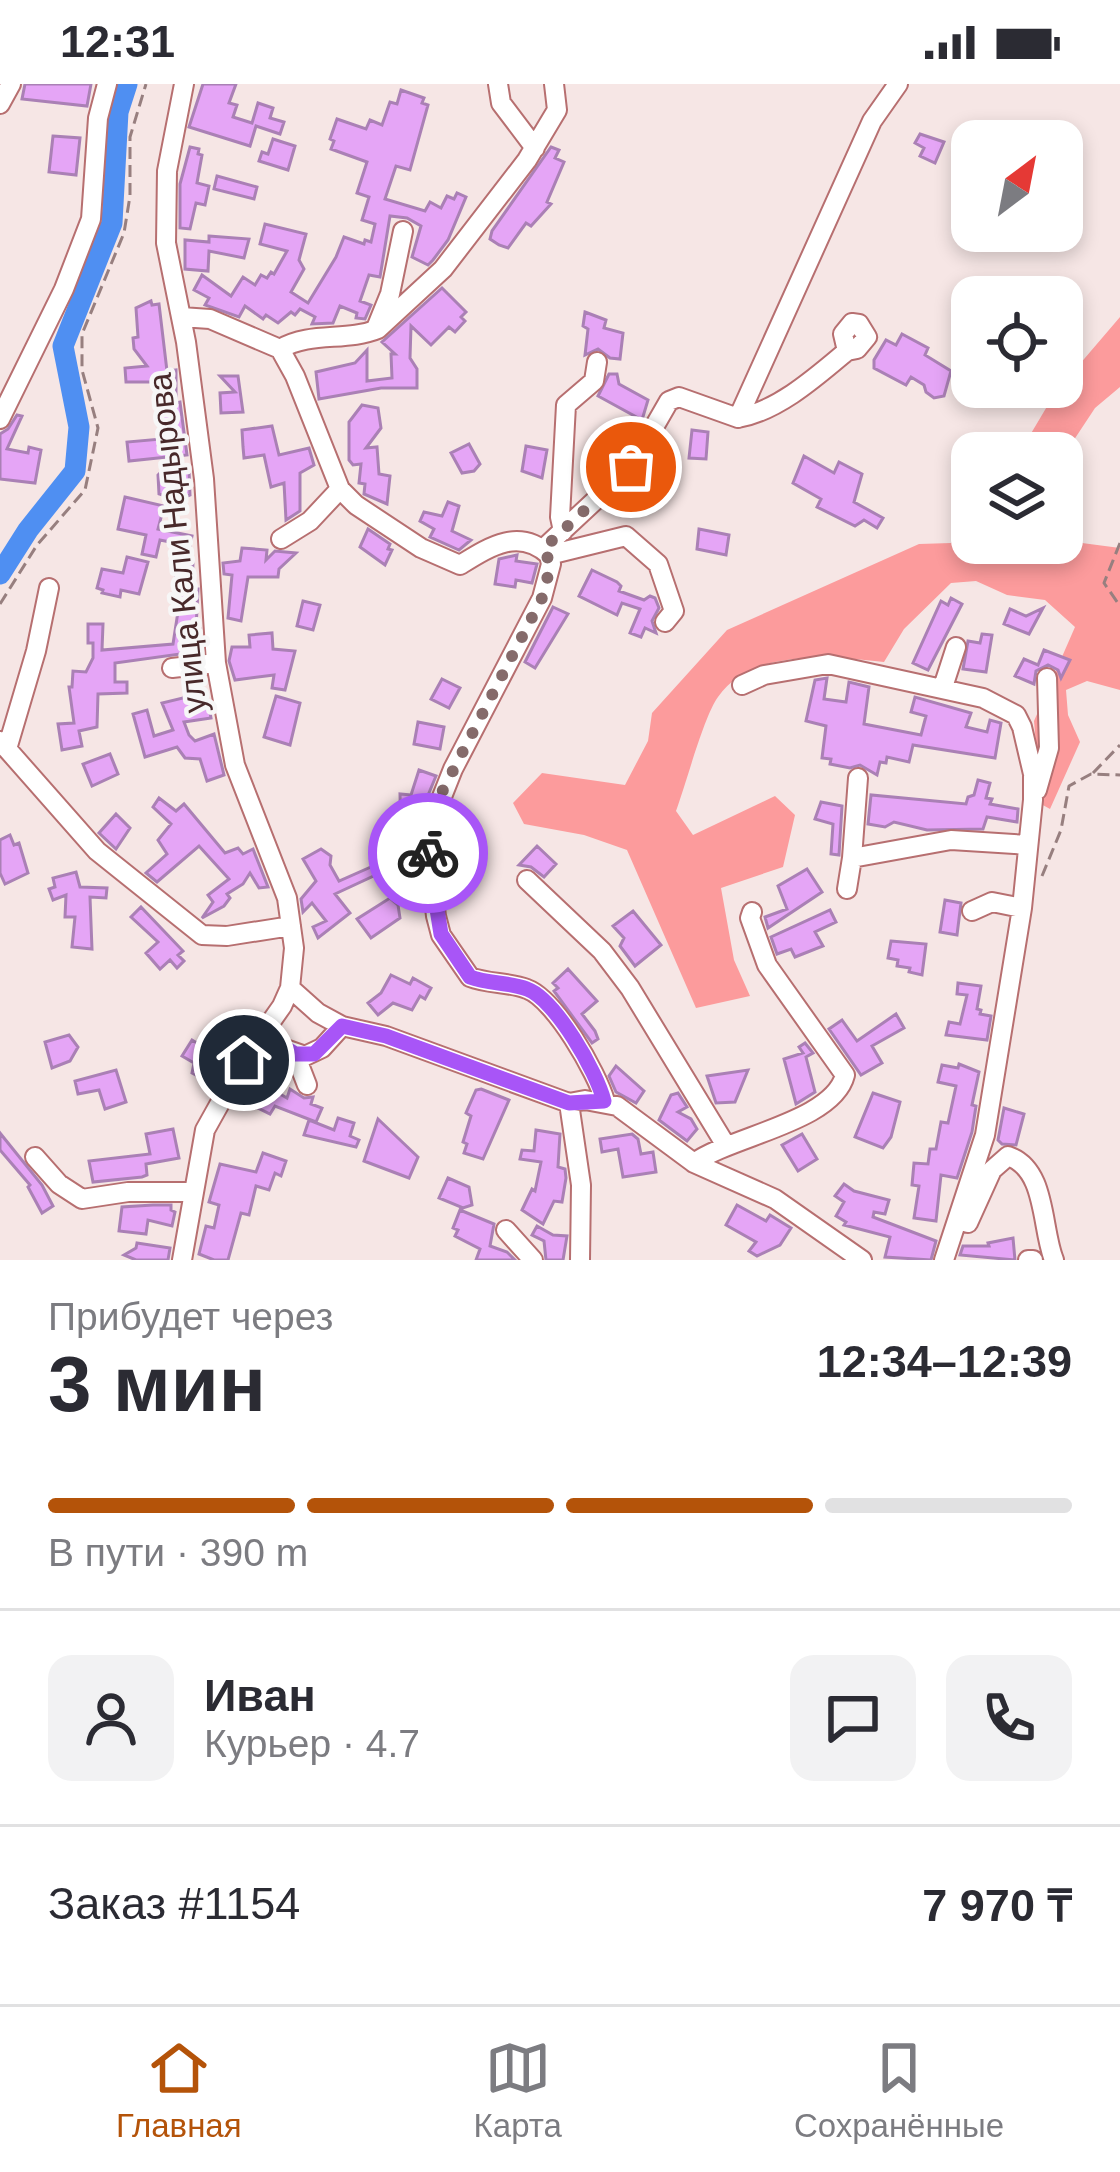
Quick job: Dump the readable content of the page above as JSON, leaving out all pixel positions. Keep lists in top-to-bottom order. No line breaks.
{"streets":{"street":["улица Кали Надырова"]},"north":"top right","page":{"status":"12:31","heading":["3 мин","Прибудет через","12:34–12:39"],"panel":["Иван","Курьер · 4.7","Заказ #1154","7 970 ₸"],"bar":"В пути · 390 m","tabs":["Главная","Карта","Сохранённые"]}}
